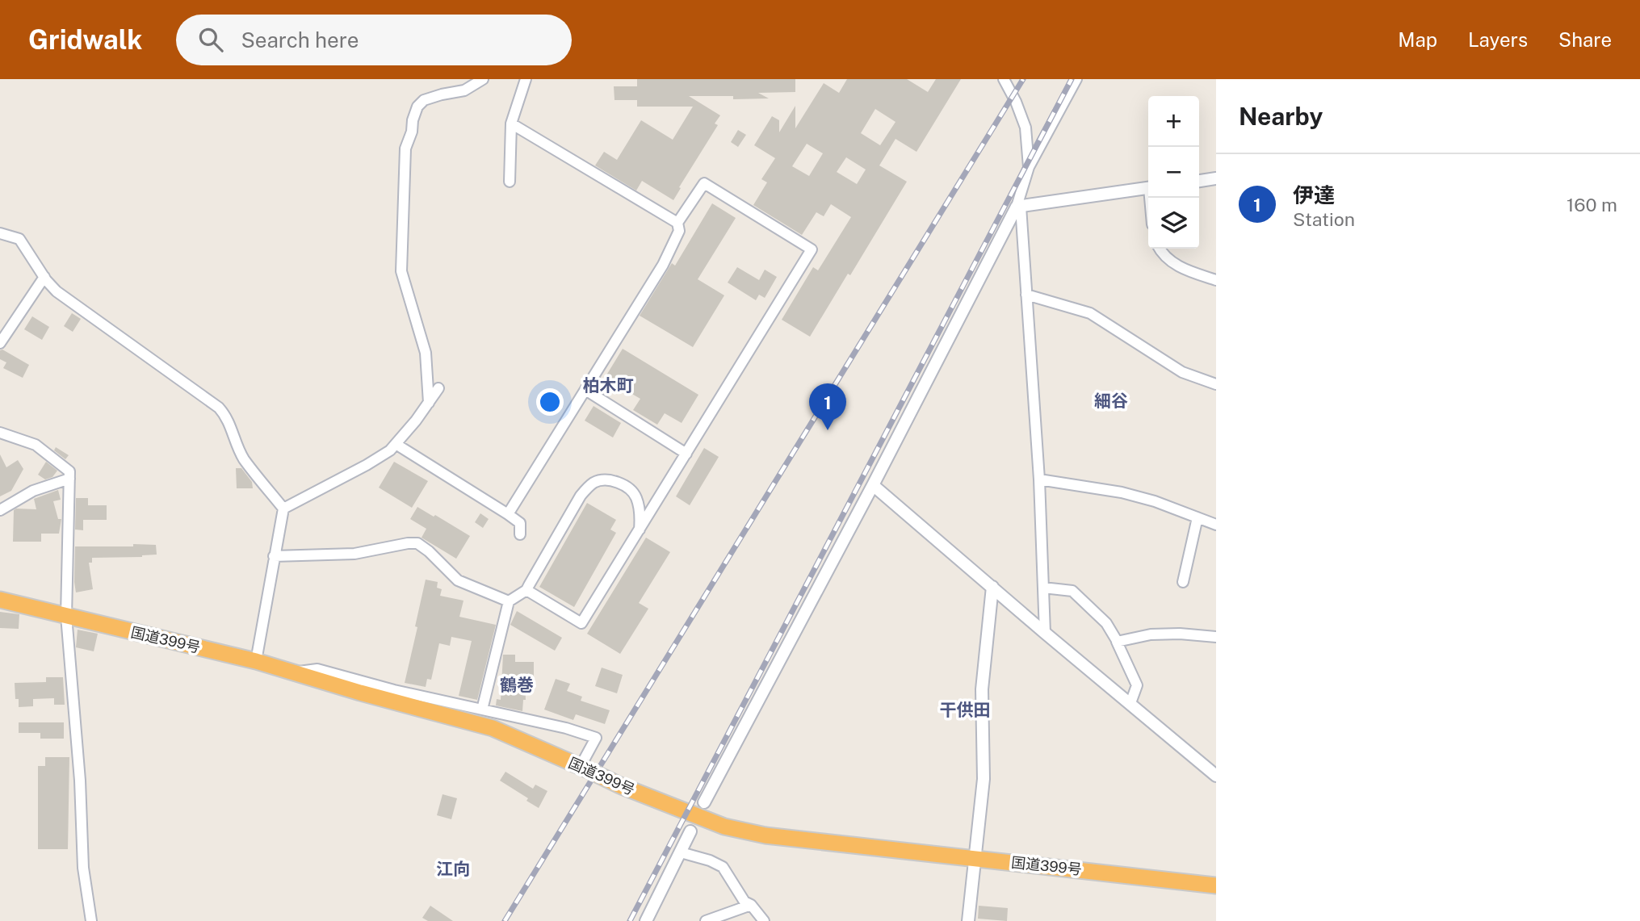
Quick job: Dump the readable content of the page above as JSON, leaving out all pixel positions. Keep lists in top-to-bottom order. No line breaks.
{"streets":{"highway":["国道399号"]},"districts":["柏木町","細谷","鶴巻","干供田","江向"],"page":{"header":"Gridwalk","search":"Search here","nav":["Map","Layers","Share"],"heading":"Nearby","map_buttons":["+","−"],"list":[{"mark":"1","name":"伊達","note":"Station","value":"160 m"}],"pins":"1"}}
